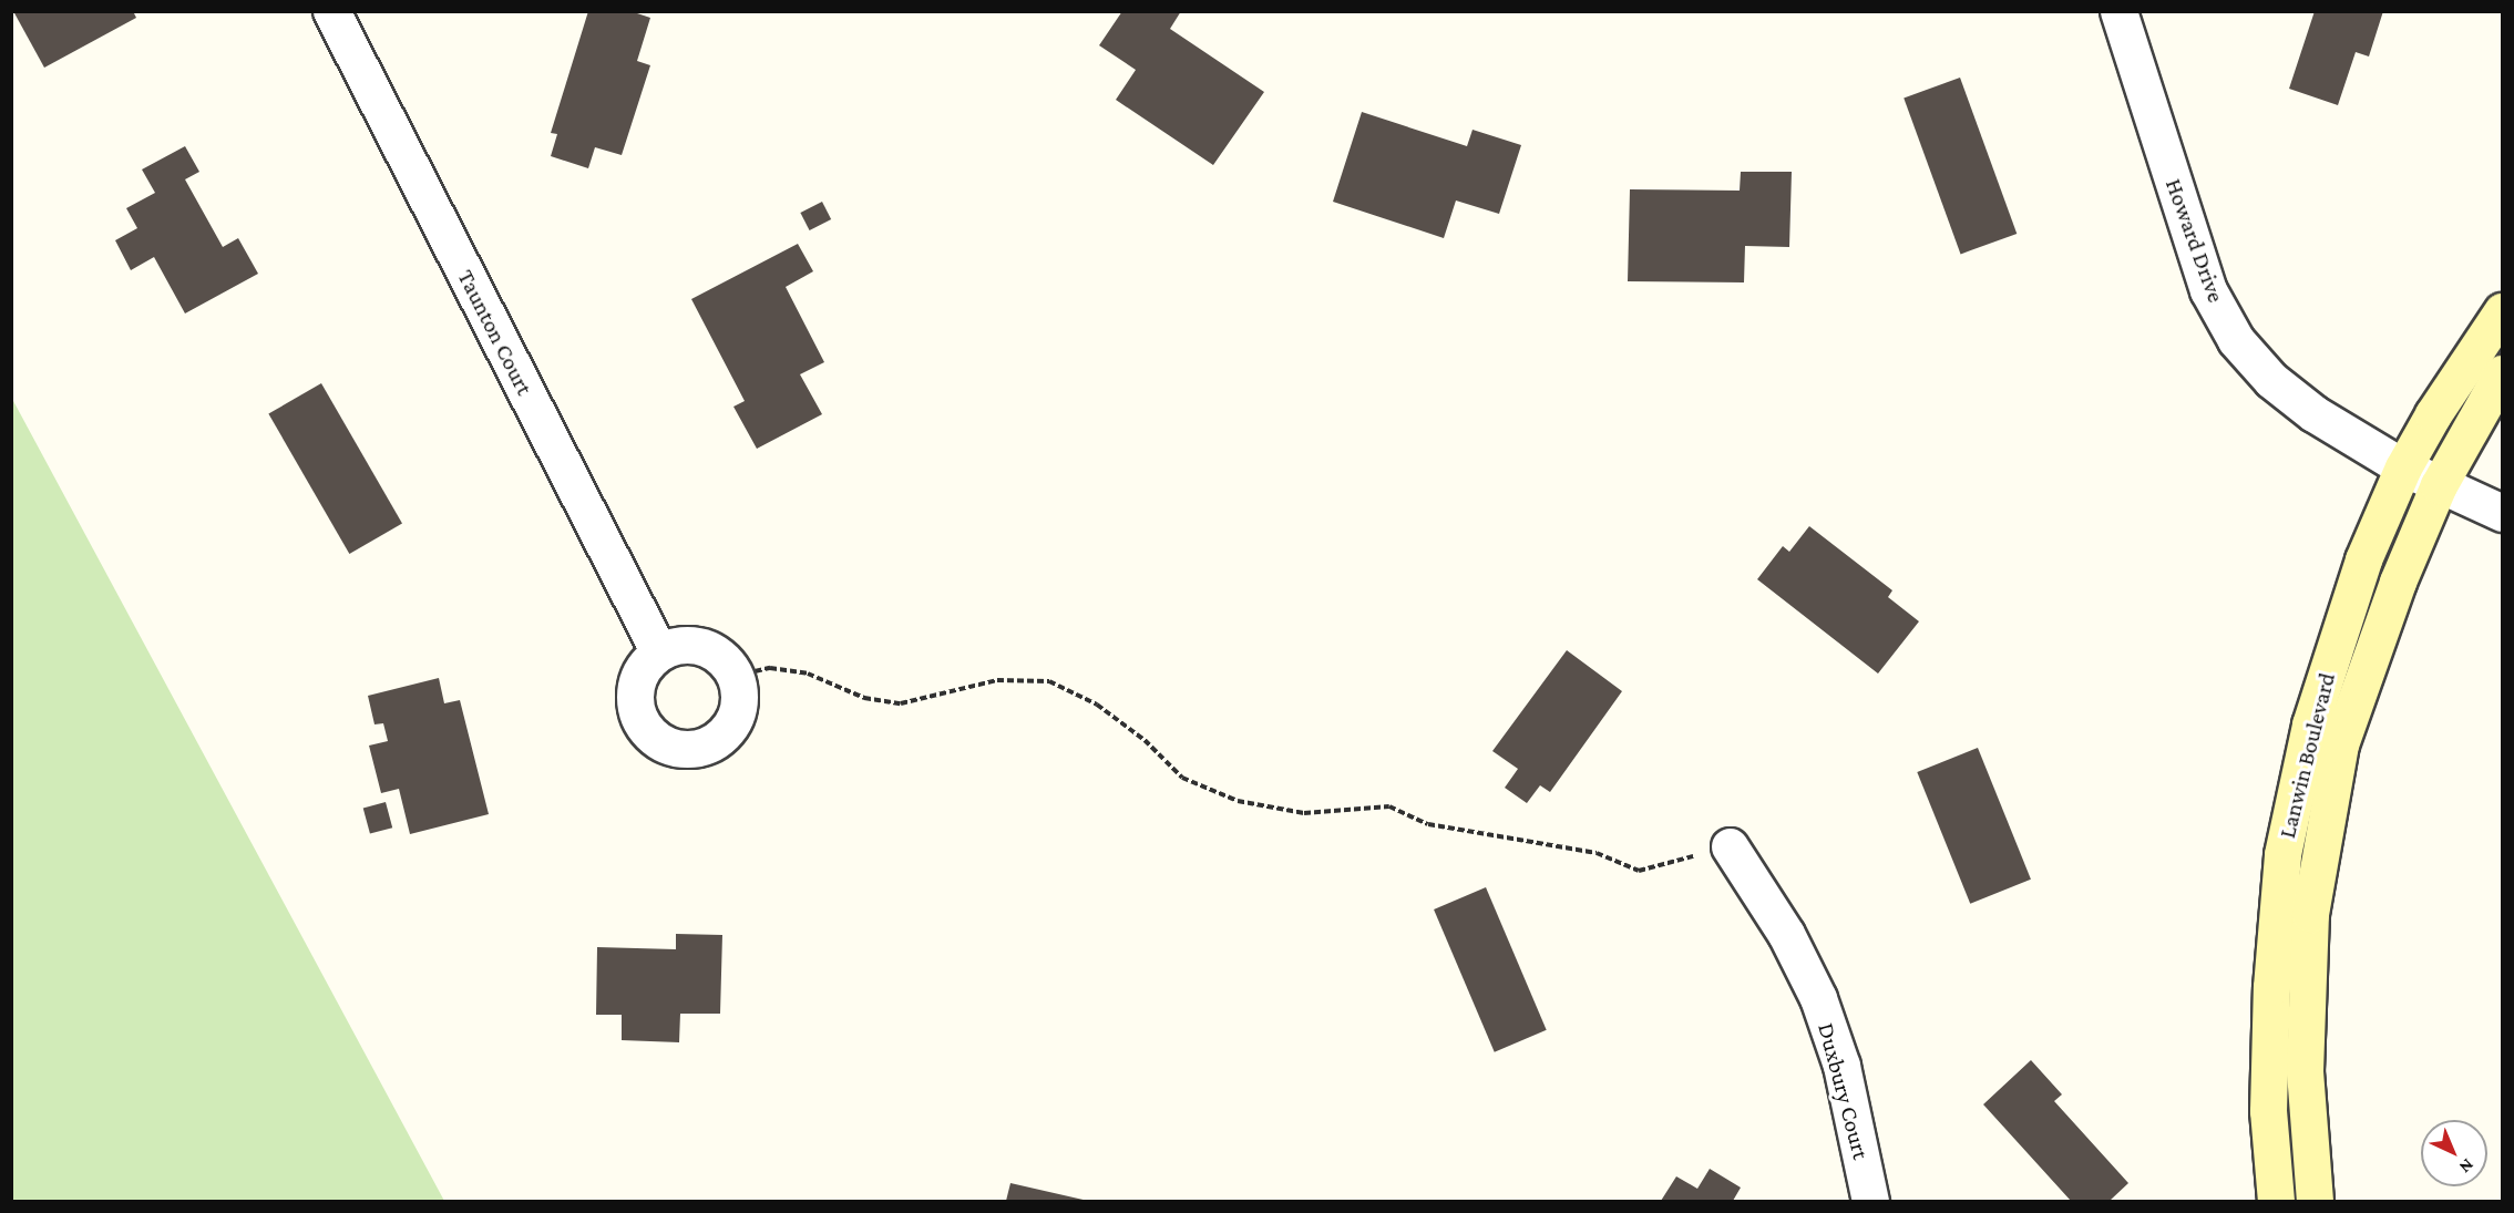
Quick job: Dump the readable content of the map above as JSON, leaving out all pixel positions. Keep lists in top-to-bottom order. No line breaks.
{"streets":{"street":["Howard Drive","Taunton Court","Lanwin Boulevard","Duxbury Court"]},"crossings":[["Howard Drive","Lanwin Boulevard"]],"north":"bottom right"}
